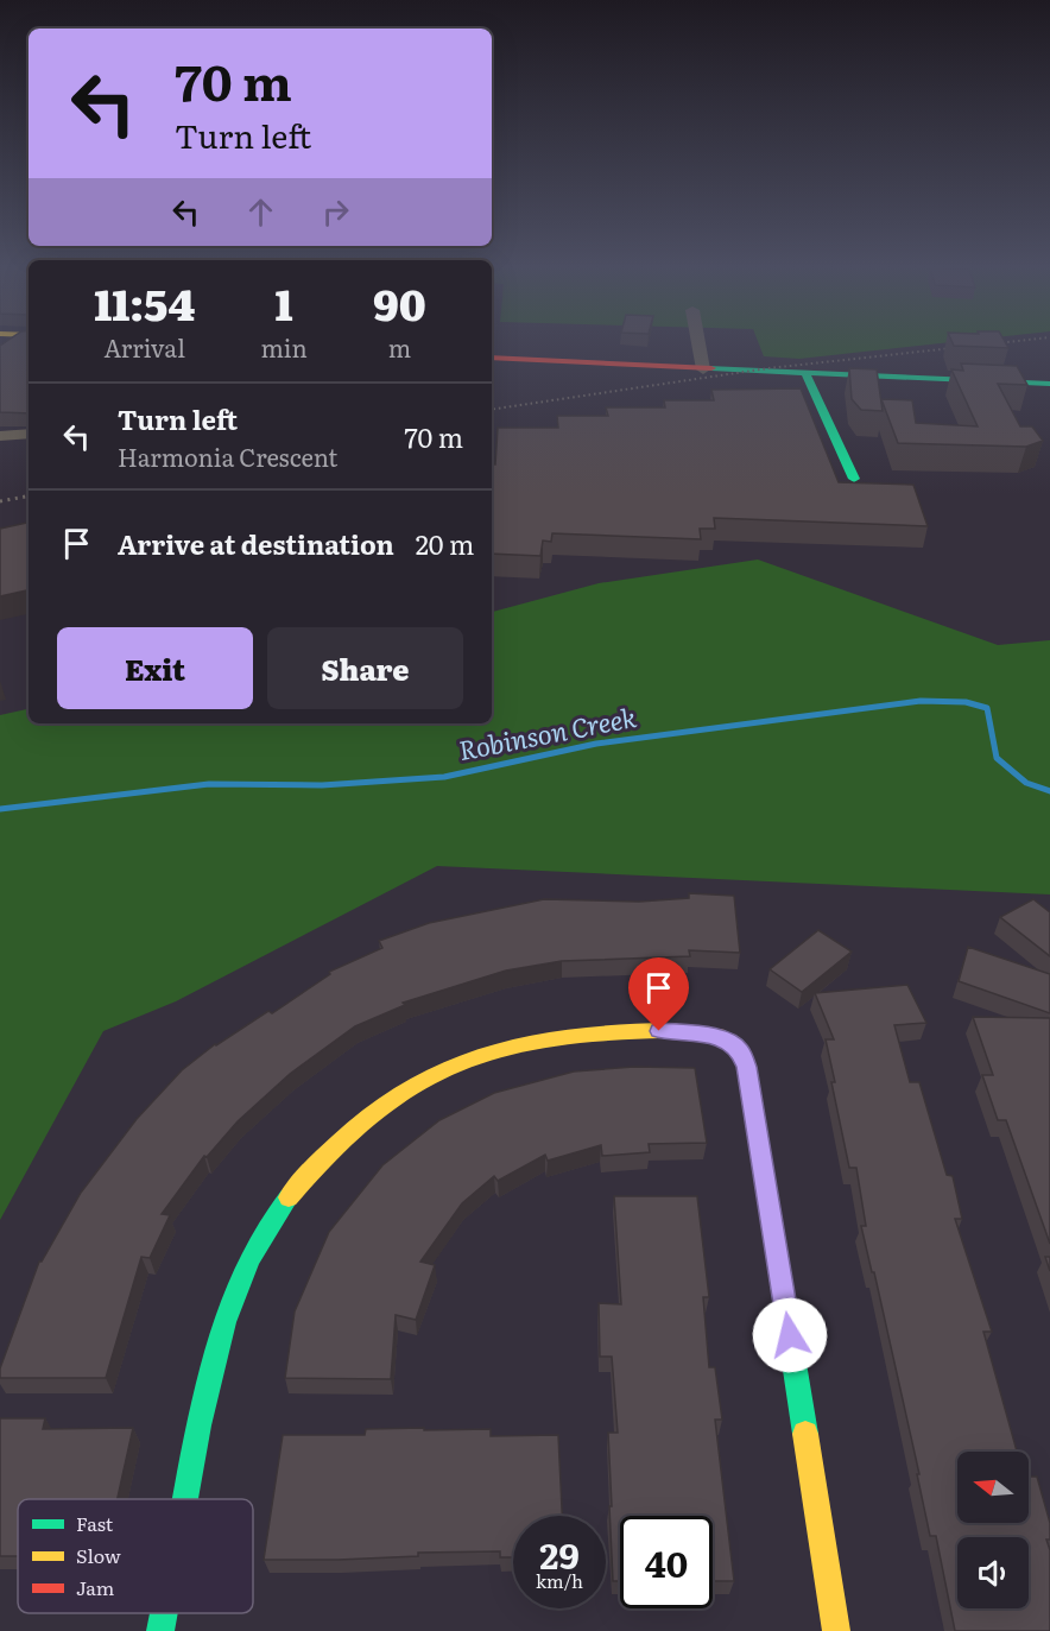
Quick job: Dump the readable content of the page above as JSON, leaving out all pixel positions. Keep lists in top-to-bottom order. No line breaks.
{"water":["Robinson Creek"],"legend":["Fast","Slow","Jam"],"north":"left","page":{"turn":["70 m","Turn left"],"eta":["11:54","Arrival","1","min","90","m"],"list":[{"name":"Turn left","note":"Harmonia Crescent","value":"70 m"},{"name":"Arrive at destination","value":"20 m"}],"buttons":["Exit","Share"],"speed":"29 km/h","limit":"40"}}
